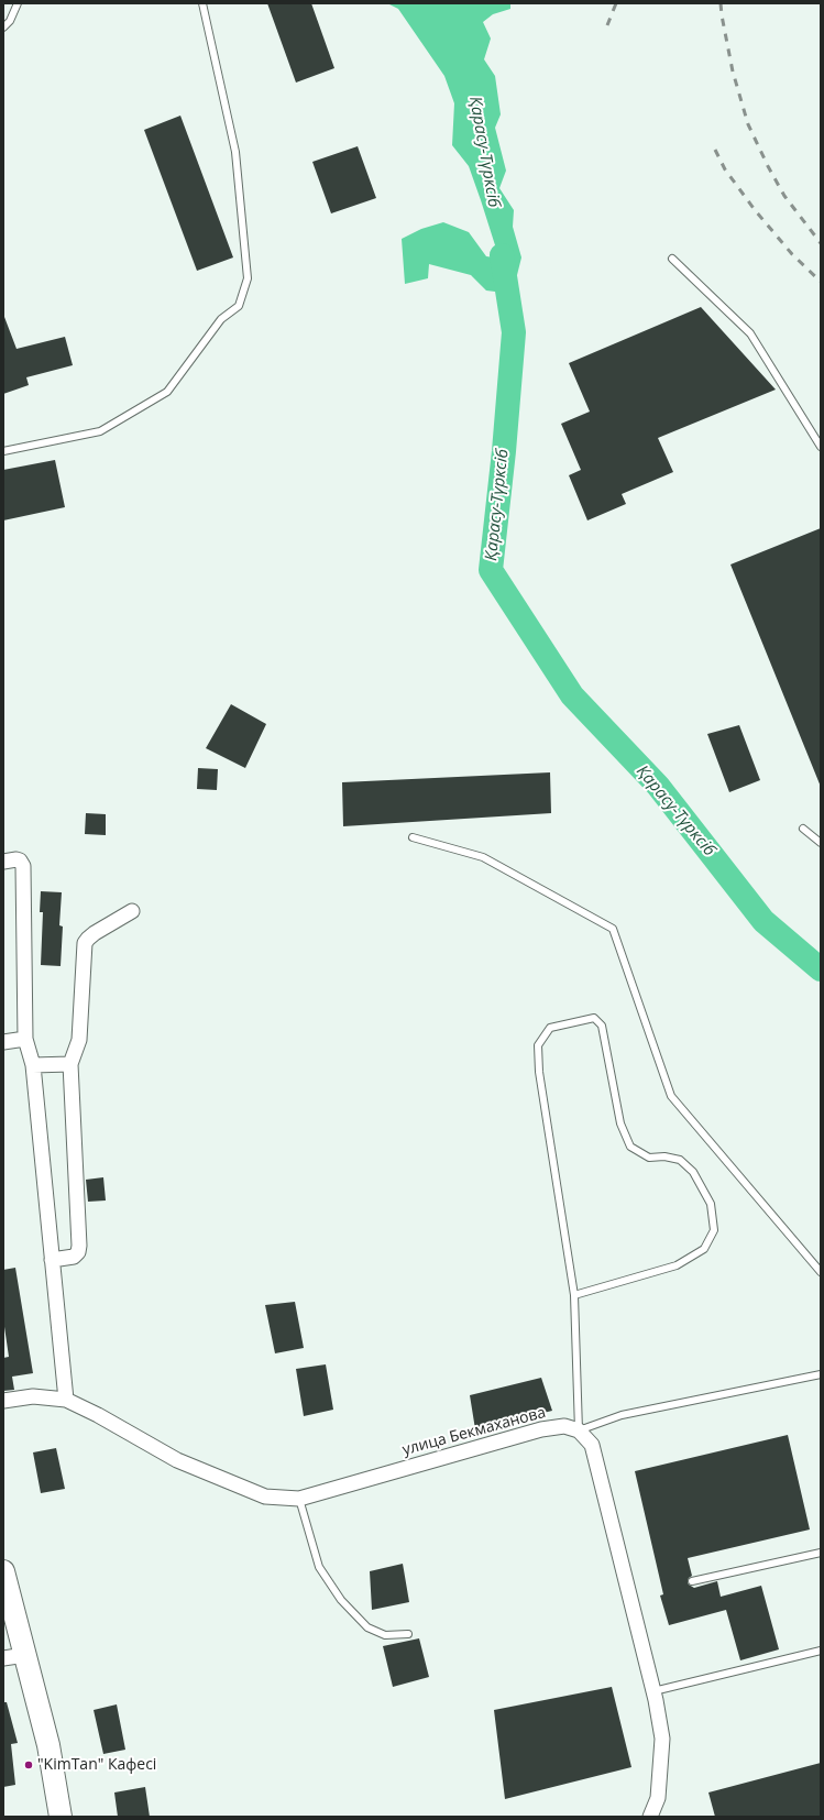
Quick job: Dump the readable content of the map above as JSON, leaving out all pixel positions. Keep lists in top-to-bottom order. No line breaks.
{"streets":{"street":["улица Бекмаханова"]},"water":["Қарасу-Түрксіб"],"places":["\"KimTan\" Кафесі"]}
